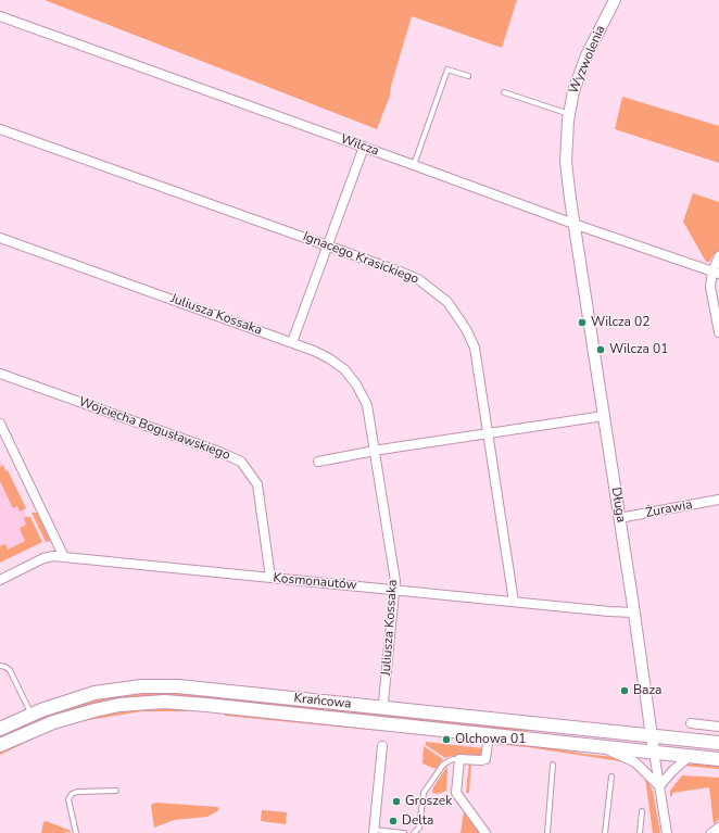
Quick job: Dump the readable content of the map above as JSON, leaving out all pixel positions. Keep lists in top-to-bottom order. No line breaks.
{"streets":{"main road":["Krańcowa"],"street":["Wyzwolenia","Wilcza","Ignacego Krasickiego","Juliusza Kossaka","Wojciecha Bogusławskiego","Długa","Żurawia","Kosmonautów"]},"crossings":[["Wyzwolenia","Wilcza"],["Wyzwolenia","Długa"],["Wilcza","Długa"],["Ignacego Krasickiego","Kosmonautów"],["Juliusza Kossaka","Kosmonautów"],["Wojciecha Bogusławskiego","Kosmonautów"],["Długa","Żurawia"],["Długa","Kosmonautów"],["Długa","Krańcowa"]],"places":["Wilcza 02","Wilcza 01","Baza","Olchowa 01","Groszek","Delta"]}
